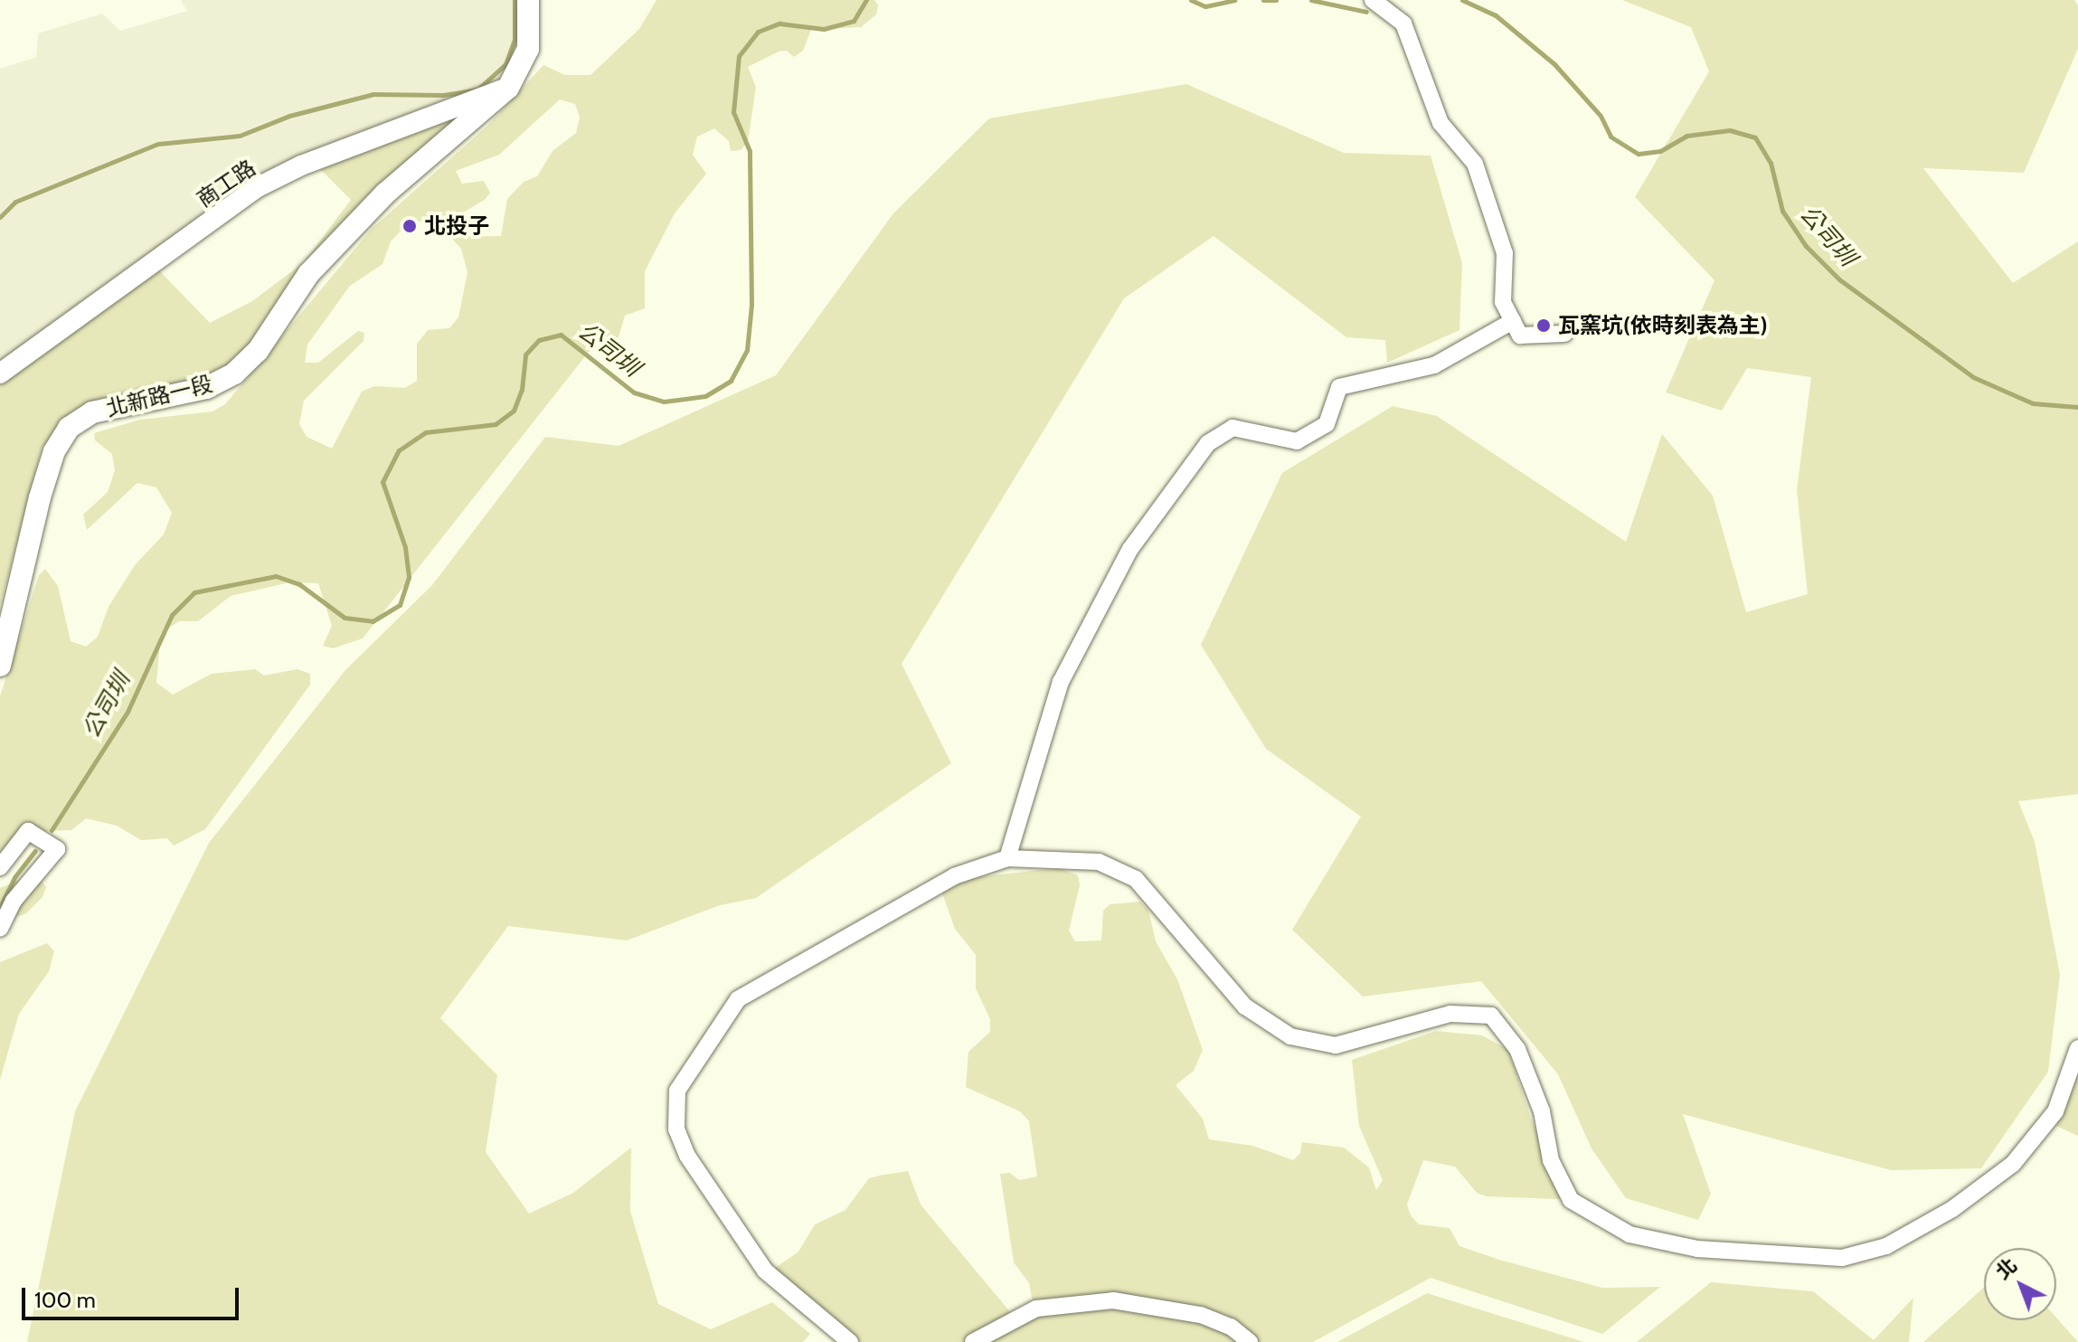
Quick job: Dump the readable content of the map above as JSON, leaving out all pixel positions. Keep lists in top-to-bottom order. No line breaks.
{"streets":{"main road":["北新路一段"],"street":["商工路"]},"crossings":[["商工路","北新路一段"]],"water":["公司圳"],"places":["北投子","瓦窯坑(依時刻表為主)"],"scale_bar":"100 m","north":"top left"}
